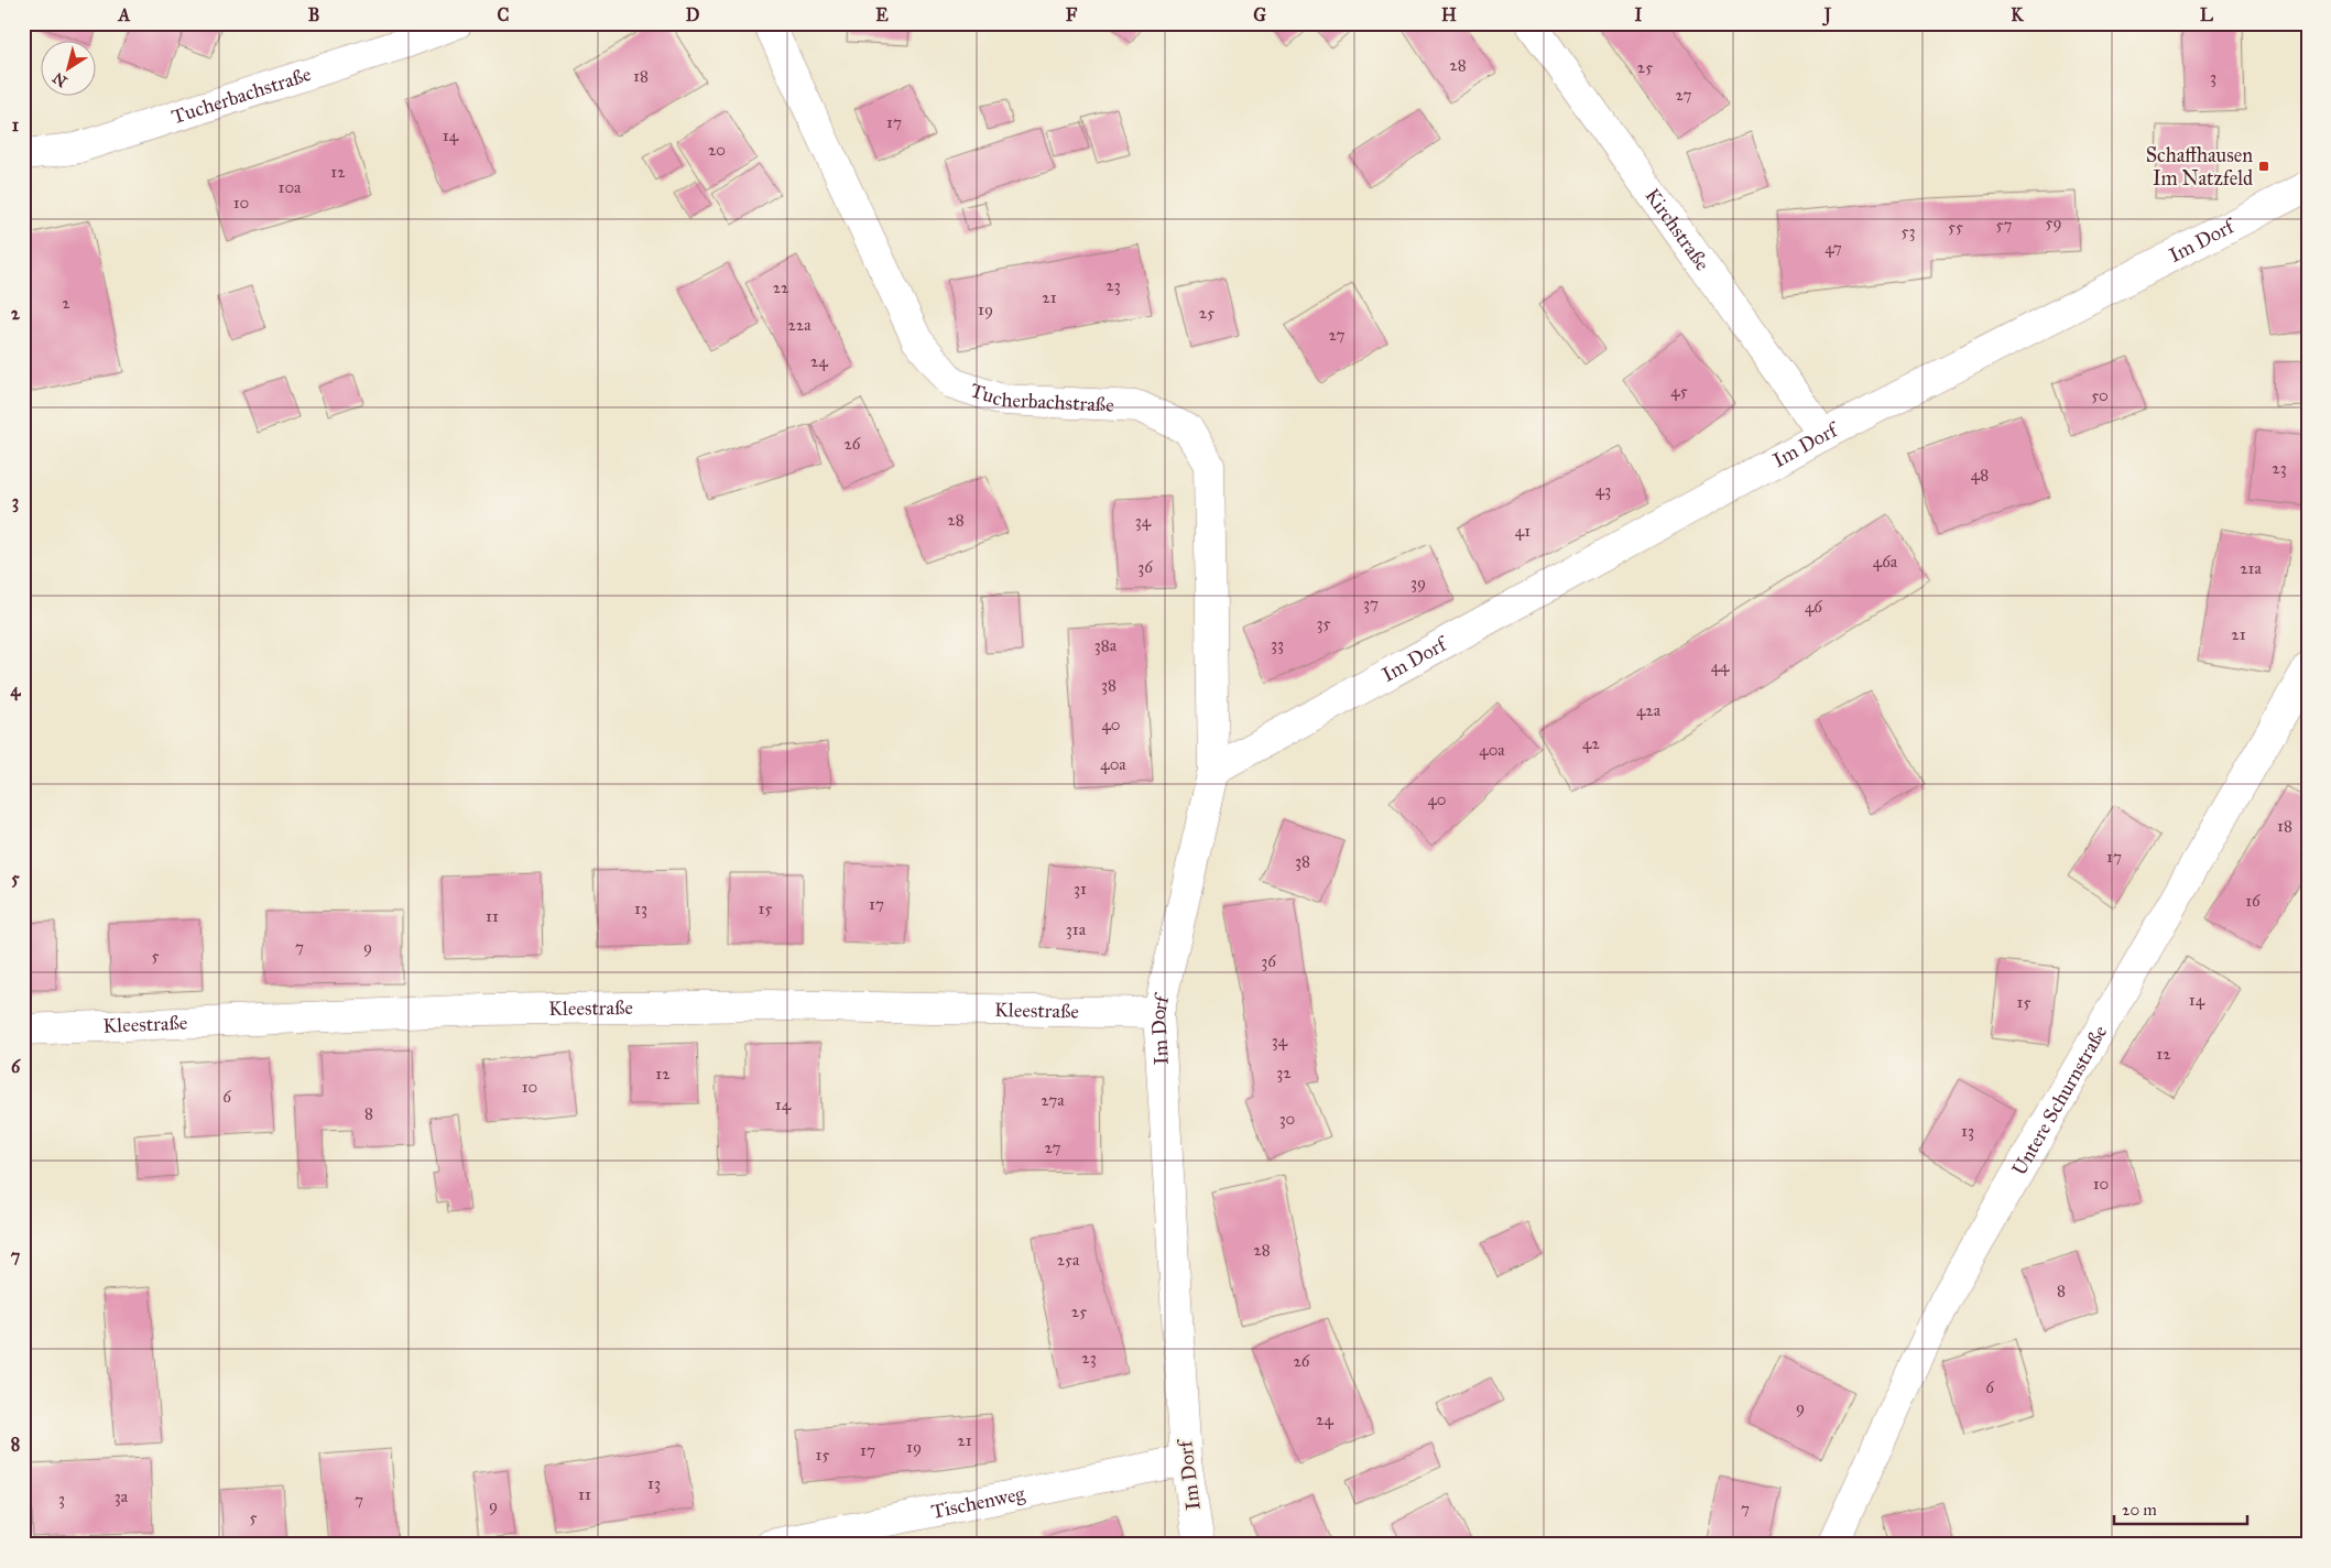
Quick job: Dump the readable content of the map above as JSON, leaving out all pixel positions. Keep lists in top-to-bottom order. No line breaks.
{"streets":{"street":["Tucherbachstraße","Kirchstraße","Im Dorf","Kleestraße","Untere Schurnstraße","Tischenweg"]},"crossings":[["Tucherbachstraße","Im Dorf"],["Kirchstraße","Im Dorf"],["Im Dorf","Kleestraße"],["Im Dorf","Tischenweg"]],"places":{"transit":["Schaffhausen Im Natzfeld"]},"house_numbers":["28","25","18","3","27","17","14","20","12","10a","10","59","57","55","53","47","23","22","21","2","19","25","22a","27","24","45","50","26","23","48","43","28","34","41","46a","36","21a","39","37","46","35","21","33","38a","44","38","42a","40","42","40a","40a","40","18","17","38","31","16","17","13","15","11","31a","7","9","5","36","14","15","34","12","32","12","10","6","27a","14","8","30","13","27","10","28","25a","8","25","23","26","6","9","24","21","19","17","15","13","11","3a","3","7","9","7","5"],"scale_bar":"20 m","north":"bottom left","grid":{"columns":["A","B","C","D","E","F","G","H","I","J","K","L"],"rows":["1","2","3","4","5","6","7","8"]}}
